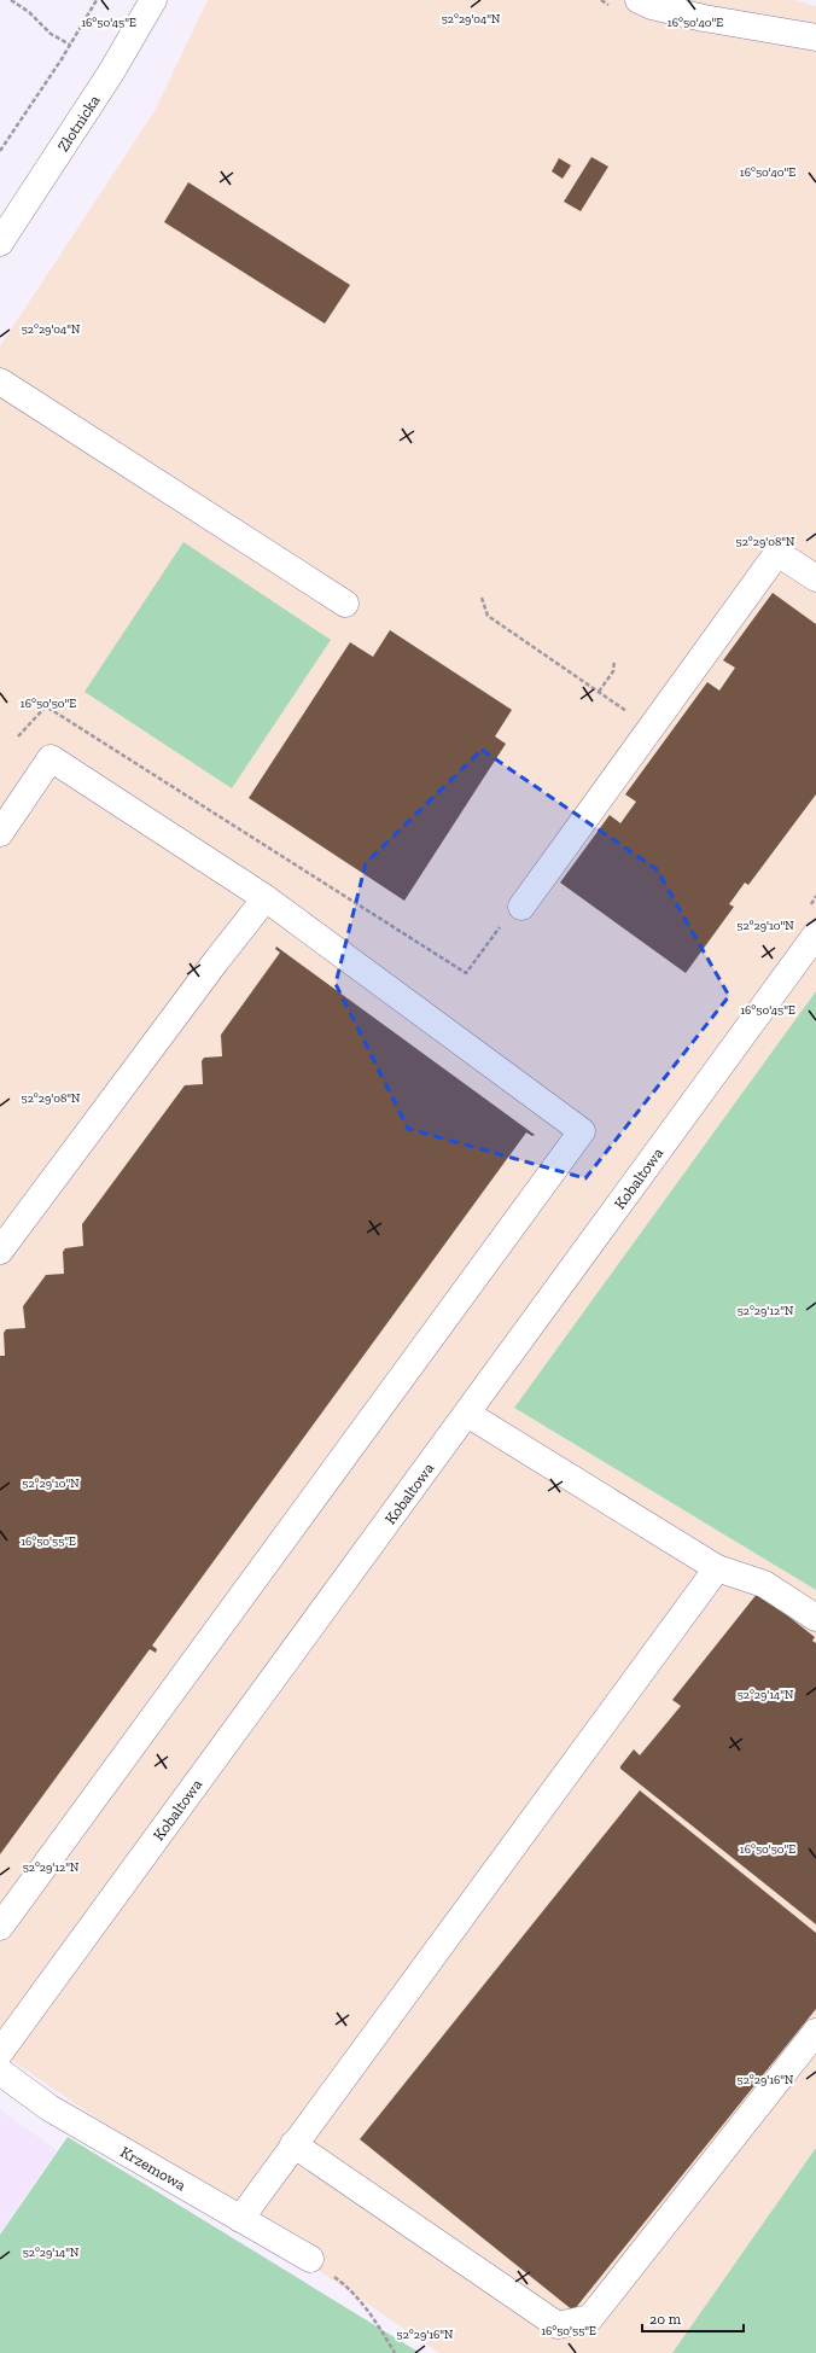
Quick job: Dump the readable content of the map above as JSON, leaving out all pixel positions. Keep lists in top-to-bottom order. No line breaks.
{"streets":{"street":["Złotnicka","Kobaltowa","Krzemowa"]},"scale_bar":"20 m","coordinates":["52°29'04\"N","16°50'45\"E","16°50'40\"E","52°29'08\"N","16°50'50\"E","52°29'10\"N","52°29'12\"N","16°50'55\"E","52°29'14\"N","52°29'16\"N"]}
